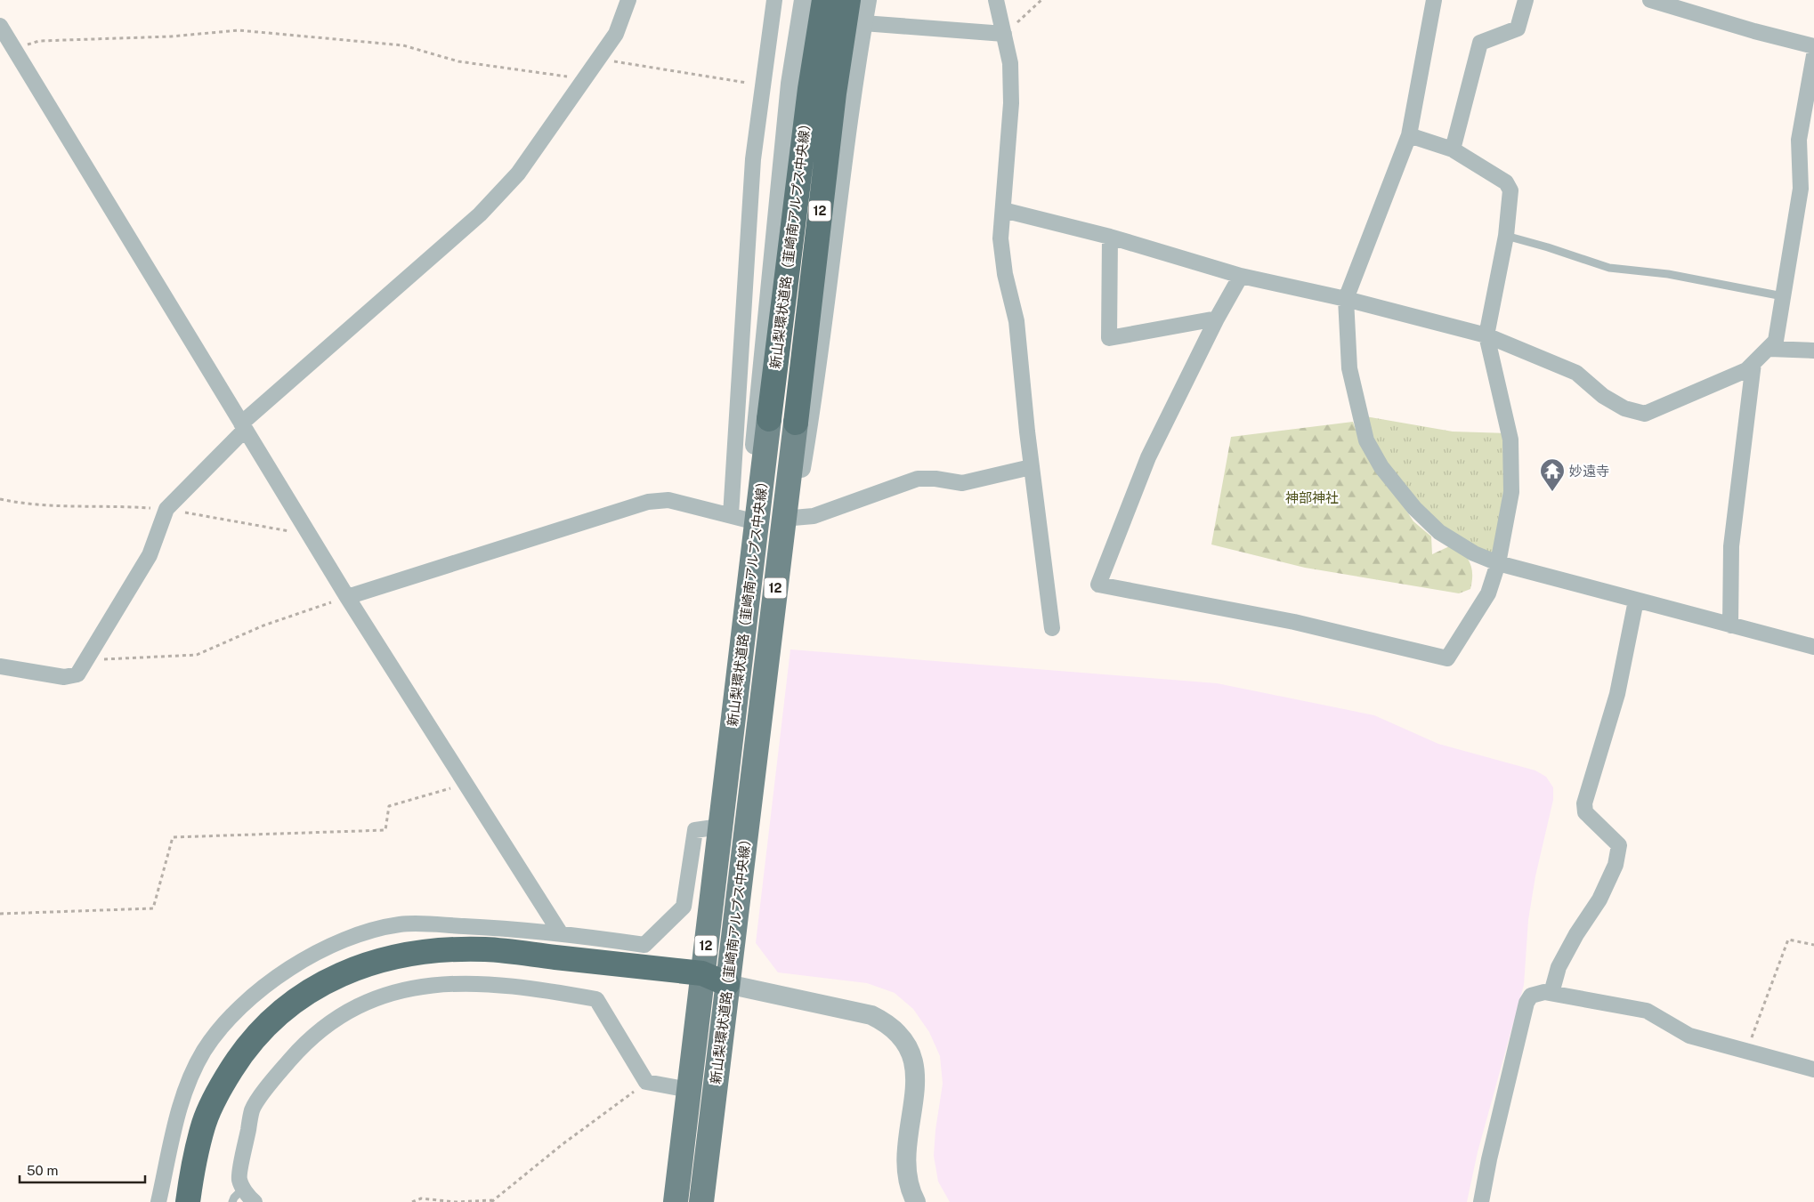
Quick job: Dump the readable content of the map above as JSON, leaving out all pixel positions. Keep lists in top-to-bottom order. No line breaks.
{"streets":{"highway":["12","新山梨環状道路（韮崎南アルプス中央線）"]},"parks":["神部神社"],"places":{"temple":["妙遠寺"]},"scale_bar":"50 m"}
